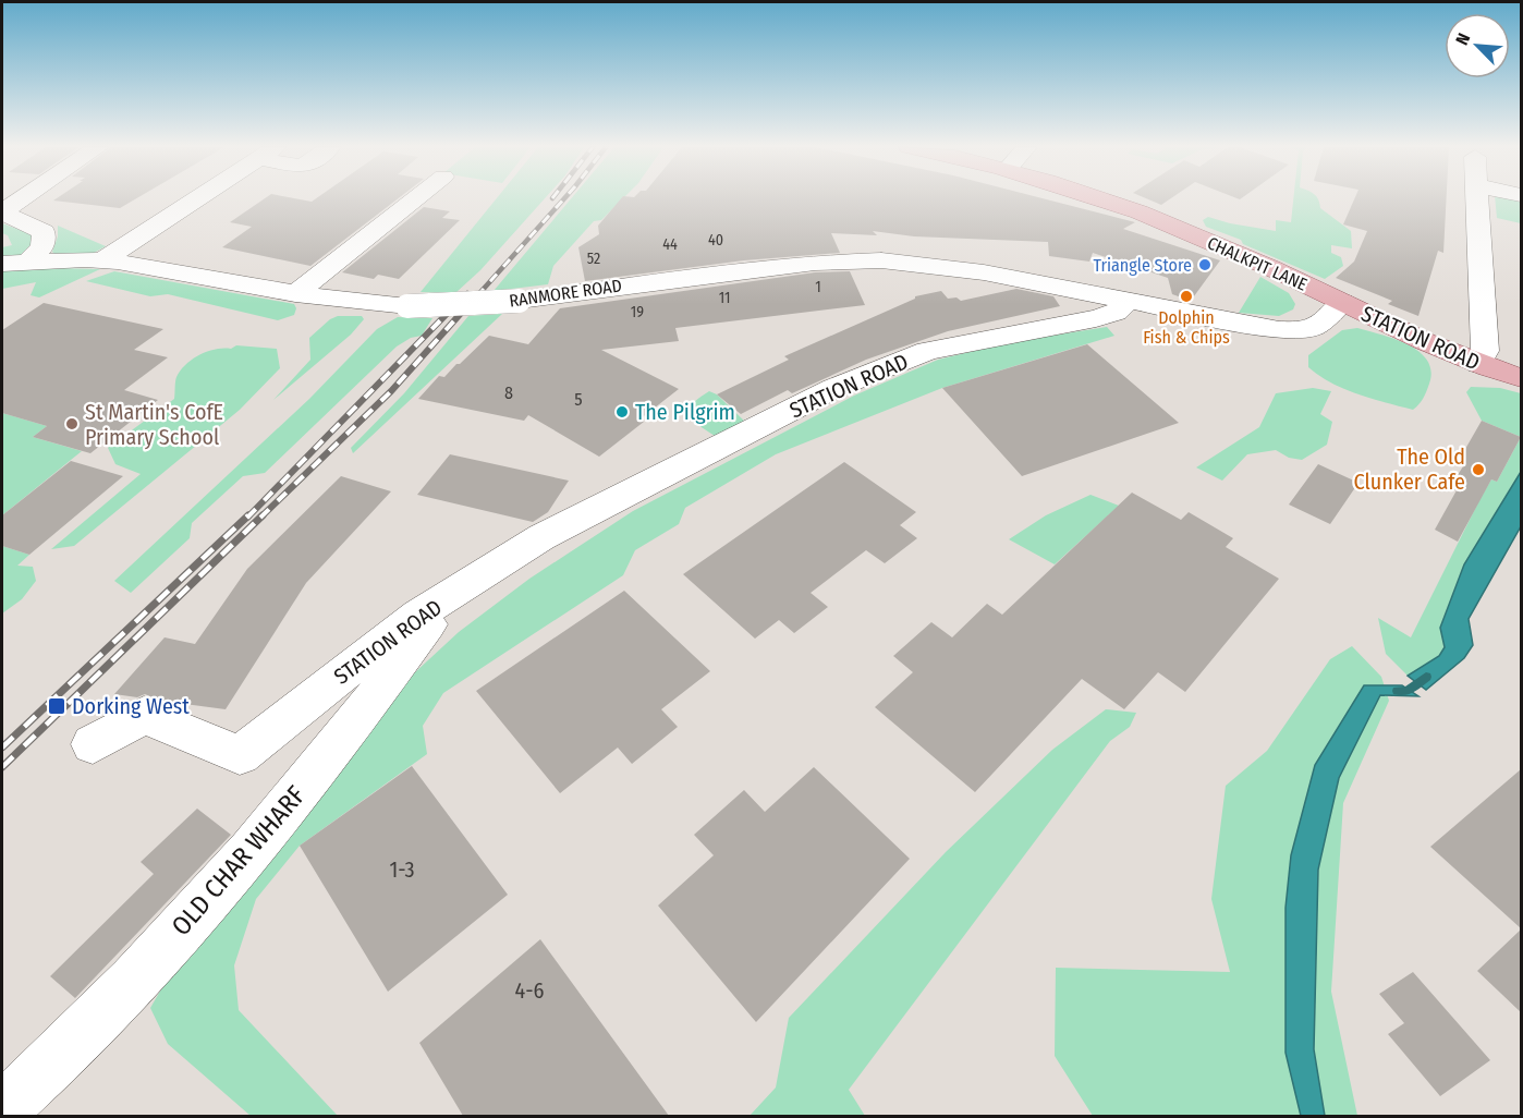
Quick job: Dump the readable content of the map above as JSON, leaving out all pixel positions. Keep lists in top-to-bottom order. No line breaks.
{"streets":{"main road":["CHALKPIT LANE","STATION ROAD"],"street":["RANMORE ROAD","OLD CHAR WHARF"]},"crossings":[["CHALKPIT LANE","STATION ROAD"],["RANMORE ROAD","STATION ROAD"],["STATION ROAD","OLD CHAR WHARF"]],"places":{"other":["Triangle Store","Dolphin Fish & Chips","The Pilgrim","St Martin's CofE Primary School","The Old Clunker Cafe"],"transit":["Dorking West"]},"house_numbers":["40","44","52","1","11","19","8","5","1-3","4-6"],"north":"top left"}
